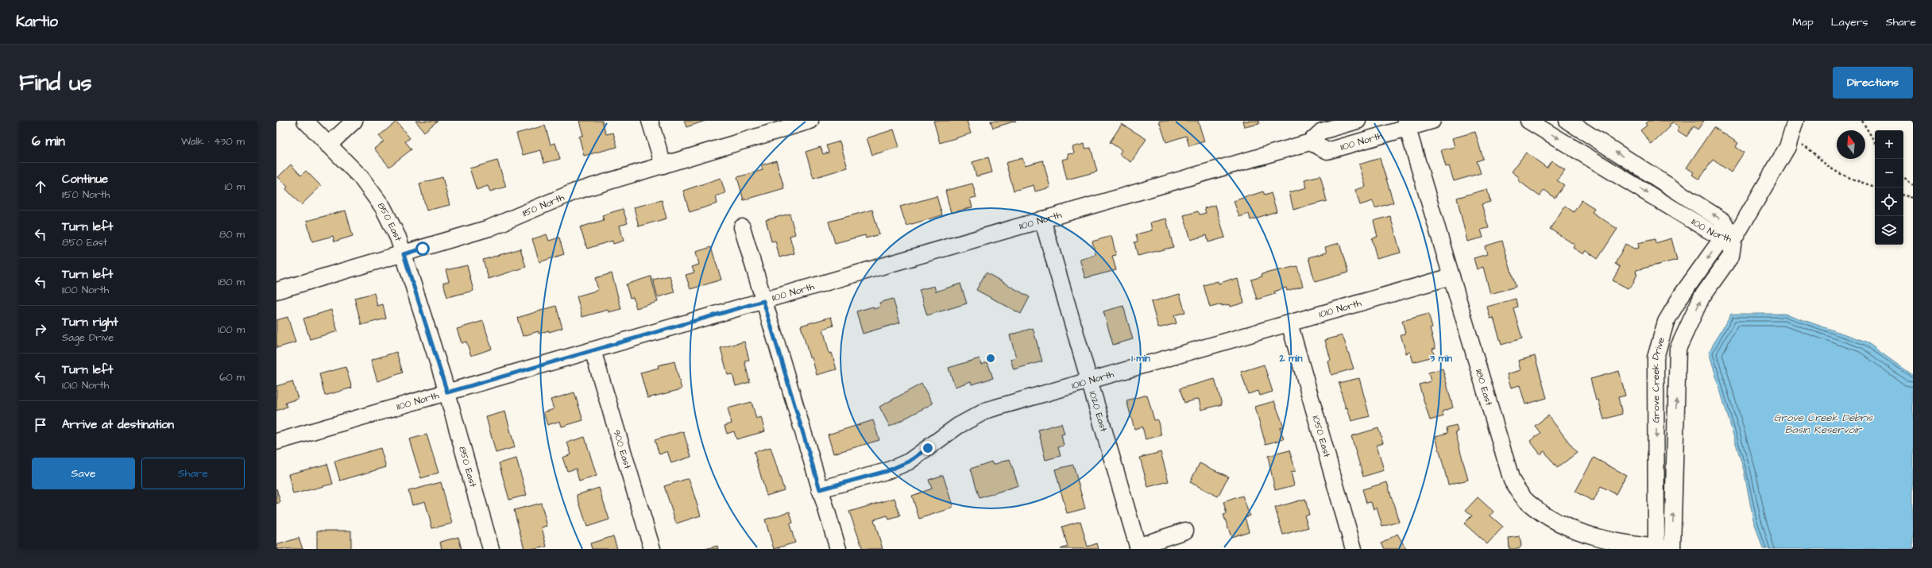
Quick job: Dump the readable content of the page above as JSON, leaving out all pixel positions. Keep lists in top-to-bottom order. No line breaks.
{"streets":{"street":["1100 North","1150 North","850 East","1010 North","Grove Creek Drive","1180 East","1020 East","1050 East","900 East"]},"crossings":[["1100 North","850 East"],["1100 North","Grove Creek Drive"],["1100 North","1180 East"],["1100 North","1020 East"],["1100 North","900 East"],["1150 North","850 East"],["1010 North","1180 East"],["1010 North","1020 East"],["1010 North","1050 East"],["Grove Creek Drive","1180 East"]],"water":["Grove Creek Debris Basin Reservoir"],"north":"top","page":{"header":"Kartio","nav":["Map","Layers","Share"],"buttons":["Directions",["Save","Share"]],"title":"Find us","heading":["6 min","Walk · 430 m"],"map_buttons":["+","−"],"list":[["Continue","1150 North","10 m"],["Turn left","850 East","80 m"],["Turn left","1100 North","180 m"],["Turn right","Sage Drive","100 m"],["Turn left","1010 North","60 m"],"Arrive at destination"]},"rings":["1 min","2 min","3 min"]}
